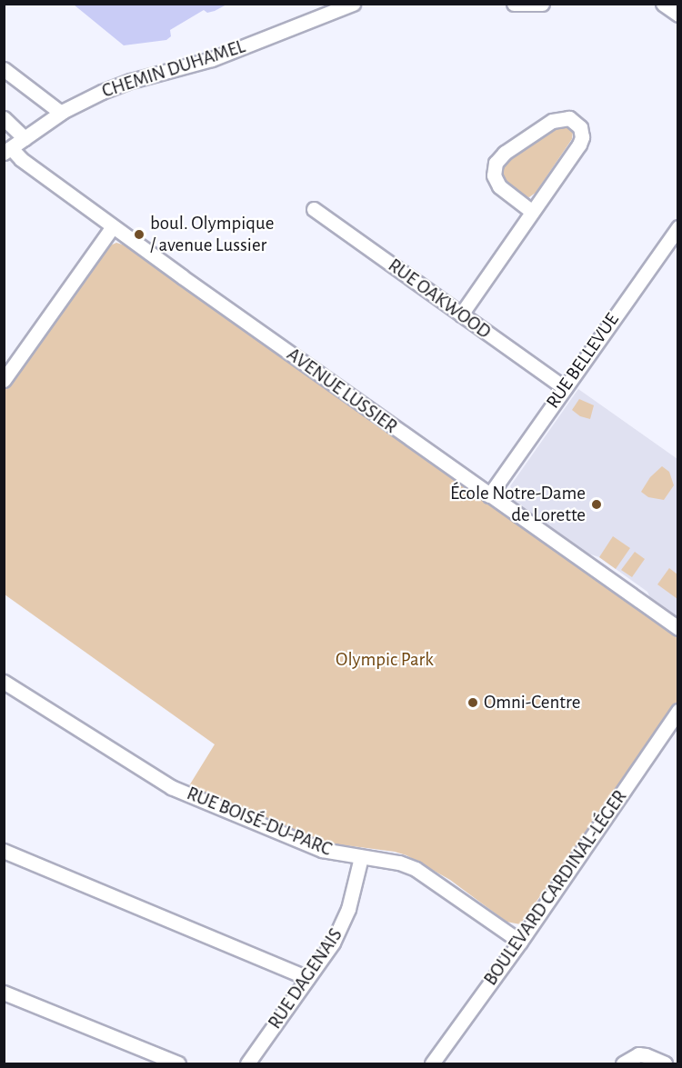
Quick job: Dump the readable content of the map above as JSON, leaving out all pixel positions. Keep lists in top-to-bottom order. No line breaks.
{"streets":{"street":["CHEMIN DUHAMEL","RUE OAKWOOD","RUE BELLEVUE","AVENUE LUSSIER","RUE BOISÉ-DU-PARC","BOULEVARD CARDINAL-LÉGER","RUE DAGENAIS"]},"crossings":[["CHEMIN DUHAMEL","AVENUE LUSSIER"],["RUE OAKWOOD","RUE BELLEVUE"],["RUE BELLEVUE","AVENUE LUSSIER"],["RUE BOISÉ-DU-PARC","BOULEVARD CARDINAL-LÉGER"],["RUE BOISÉ-DU-PARC","RUE DAGENAIS"]],"parks":["Olympic Park"],"places":["boul. Olympique / avenue Lussier","École Notre-Dame de Lorette","Omni-Centre"]}
